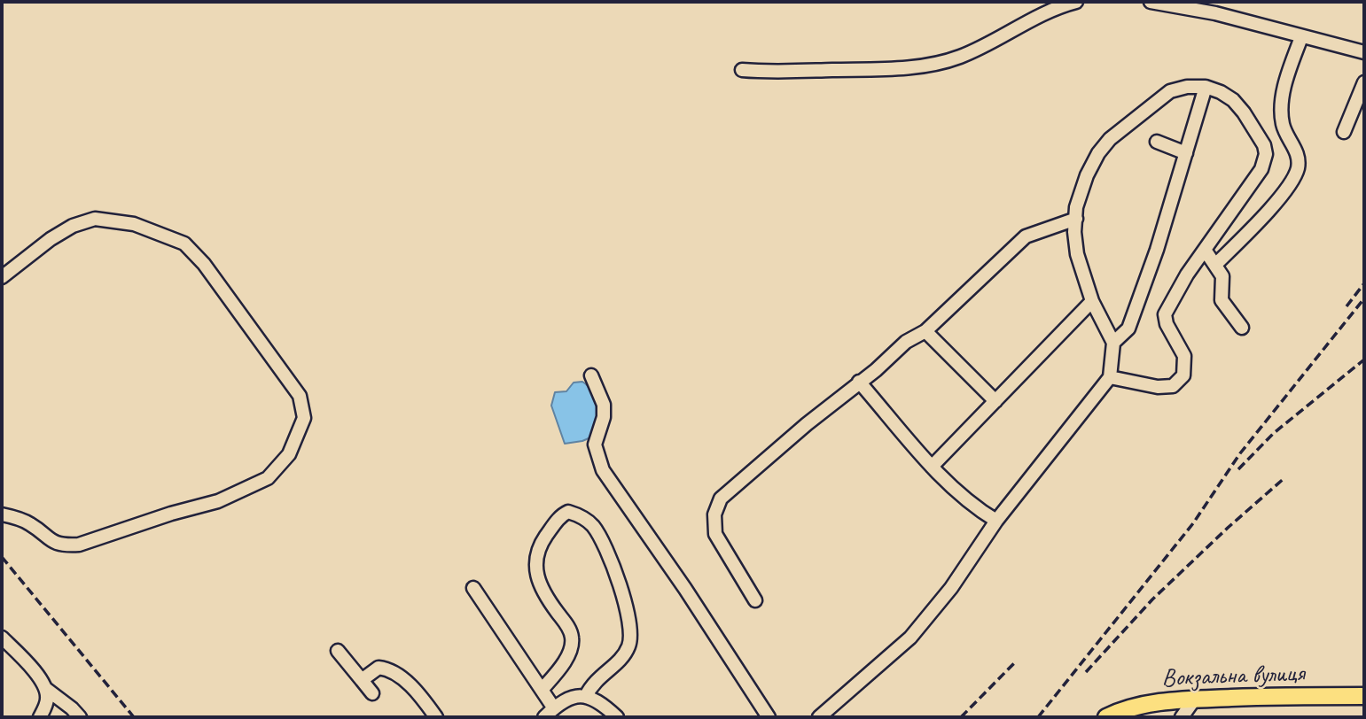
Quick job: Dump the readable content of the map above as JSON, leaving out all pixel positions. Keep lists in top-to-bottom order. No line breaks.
{"streets":{"main road":["Вокзальна вулиця"]}}
